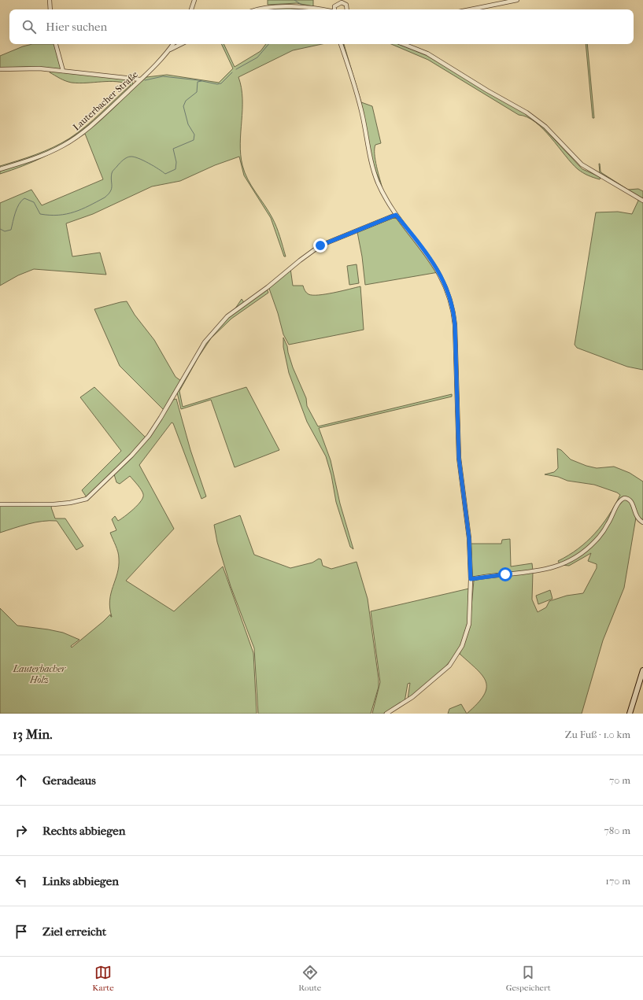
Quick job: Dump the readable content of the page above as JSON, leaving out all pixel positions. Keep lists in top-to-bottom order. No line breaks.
{"streets":{"street":["Lauterbacher Straße"]},"parks":["Lauterbacher Holz"],"page":{"search":"Hier suchen","heading":["13 Min.","Zu Fuß · 1.0 km"],"list":[["Geradeaus","70 m"],["Rechts abbiegen","780 m"],["Links abbiegen","170 m"],"Ziel erreicht"],"nav":["Karte","Route","Gespeichert"]}}
